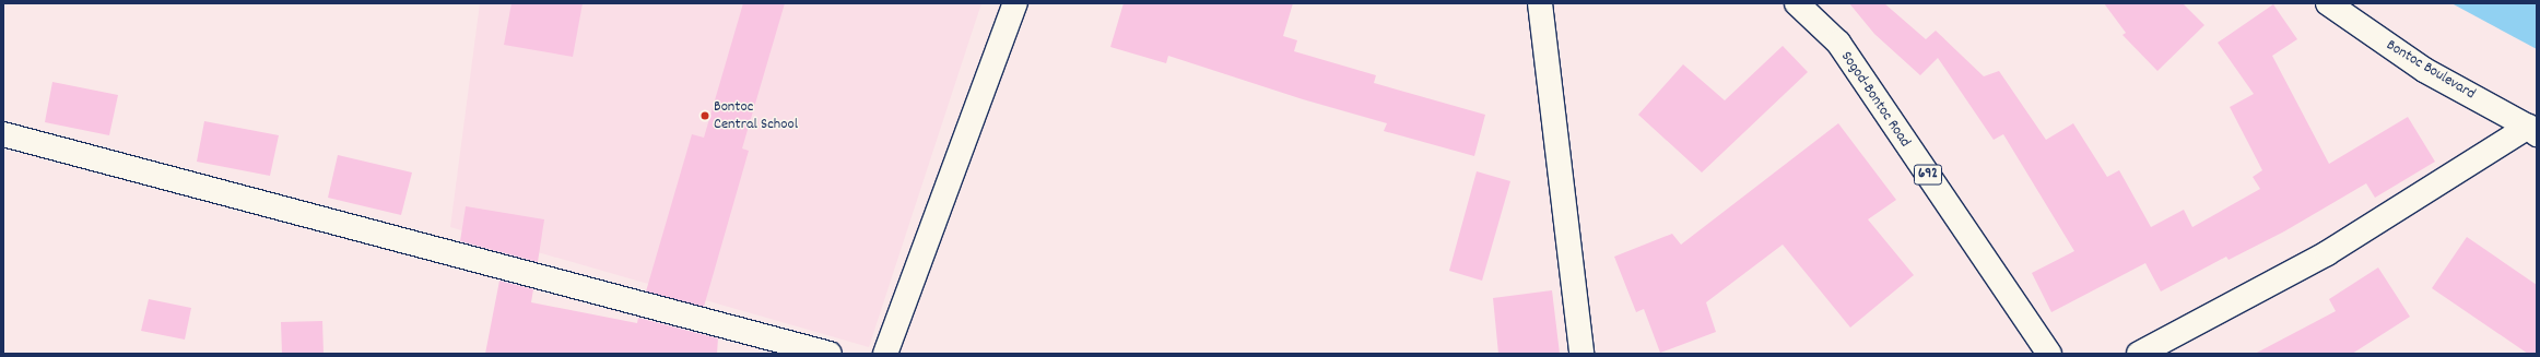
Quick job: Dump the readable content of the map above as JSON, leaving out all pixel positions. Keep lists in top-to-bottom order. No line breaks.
{"streets":{"street":["Bontoc Boulevard","Sogod-Bontoc Road","692"]},"places":["Bontoc Central School"]}
